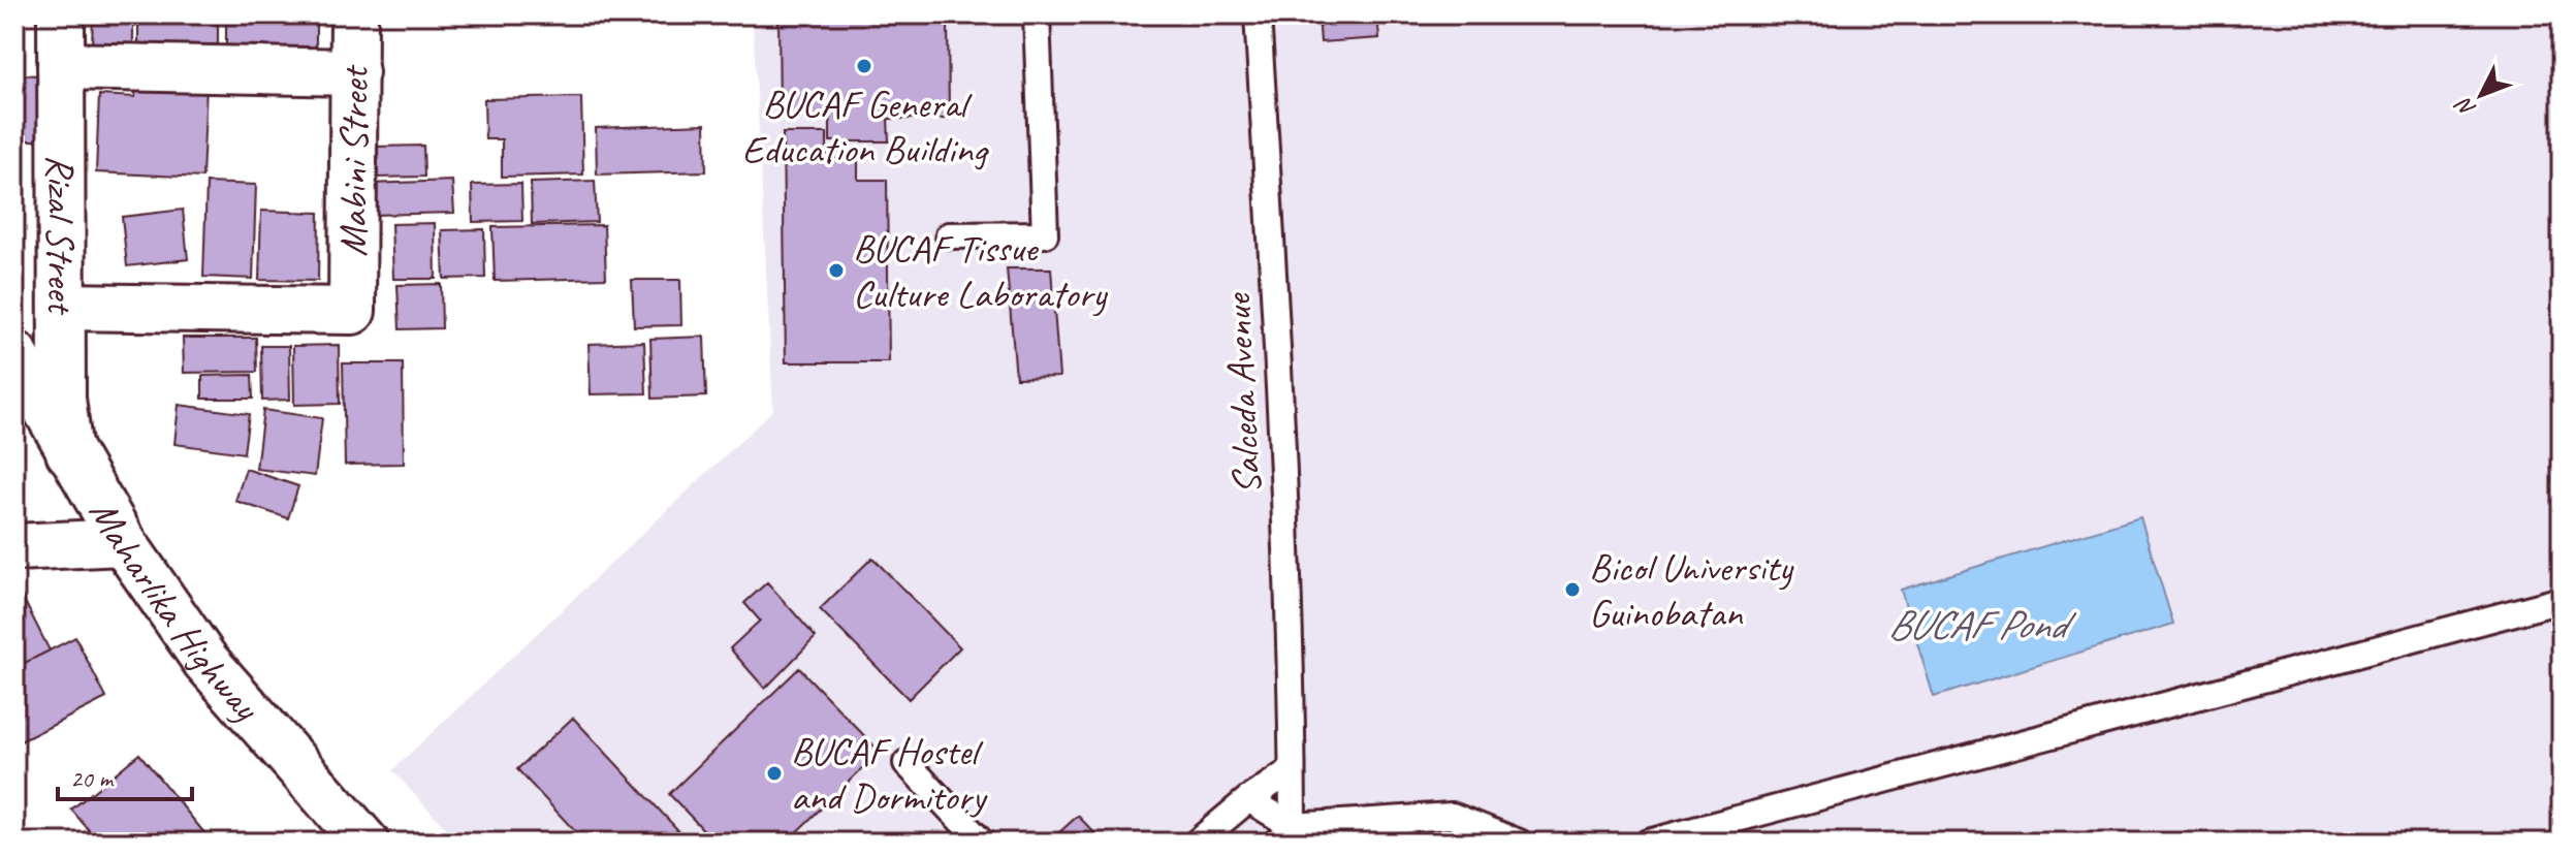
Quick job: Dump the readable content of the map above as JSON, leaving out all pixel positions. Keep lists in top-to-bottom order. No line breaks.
{"streets":{"main road":["Mabini Street","Rizal Street","Maharlika Highway"],"lane":["Salceda Avenue"]},"crossings":[["Mabini Street","Rizal Street"],["Rizal Street","Maharlika Highway"]],"water":["BUCAF Pond"],"places":["BUCAF General Education Building","BUCAF Tissue Culture Laboratory","Bicol University Guinobatan","BUCAF Hostel and Dormitory"],"scale_bar":"20 m","north":"bottom left"}
